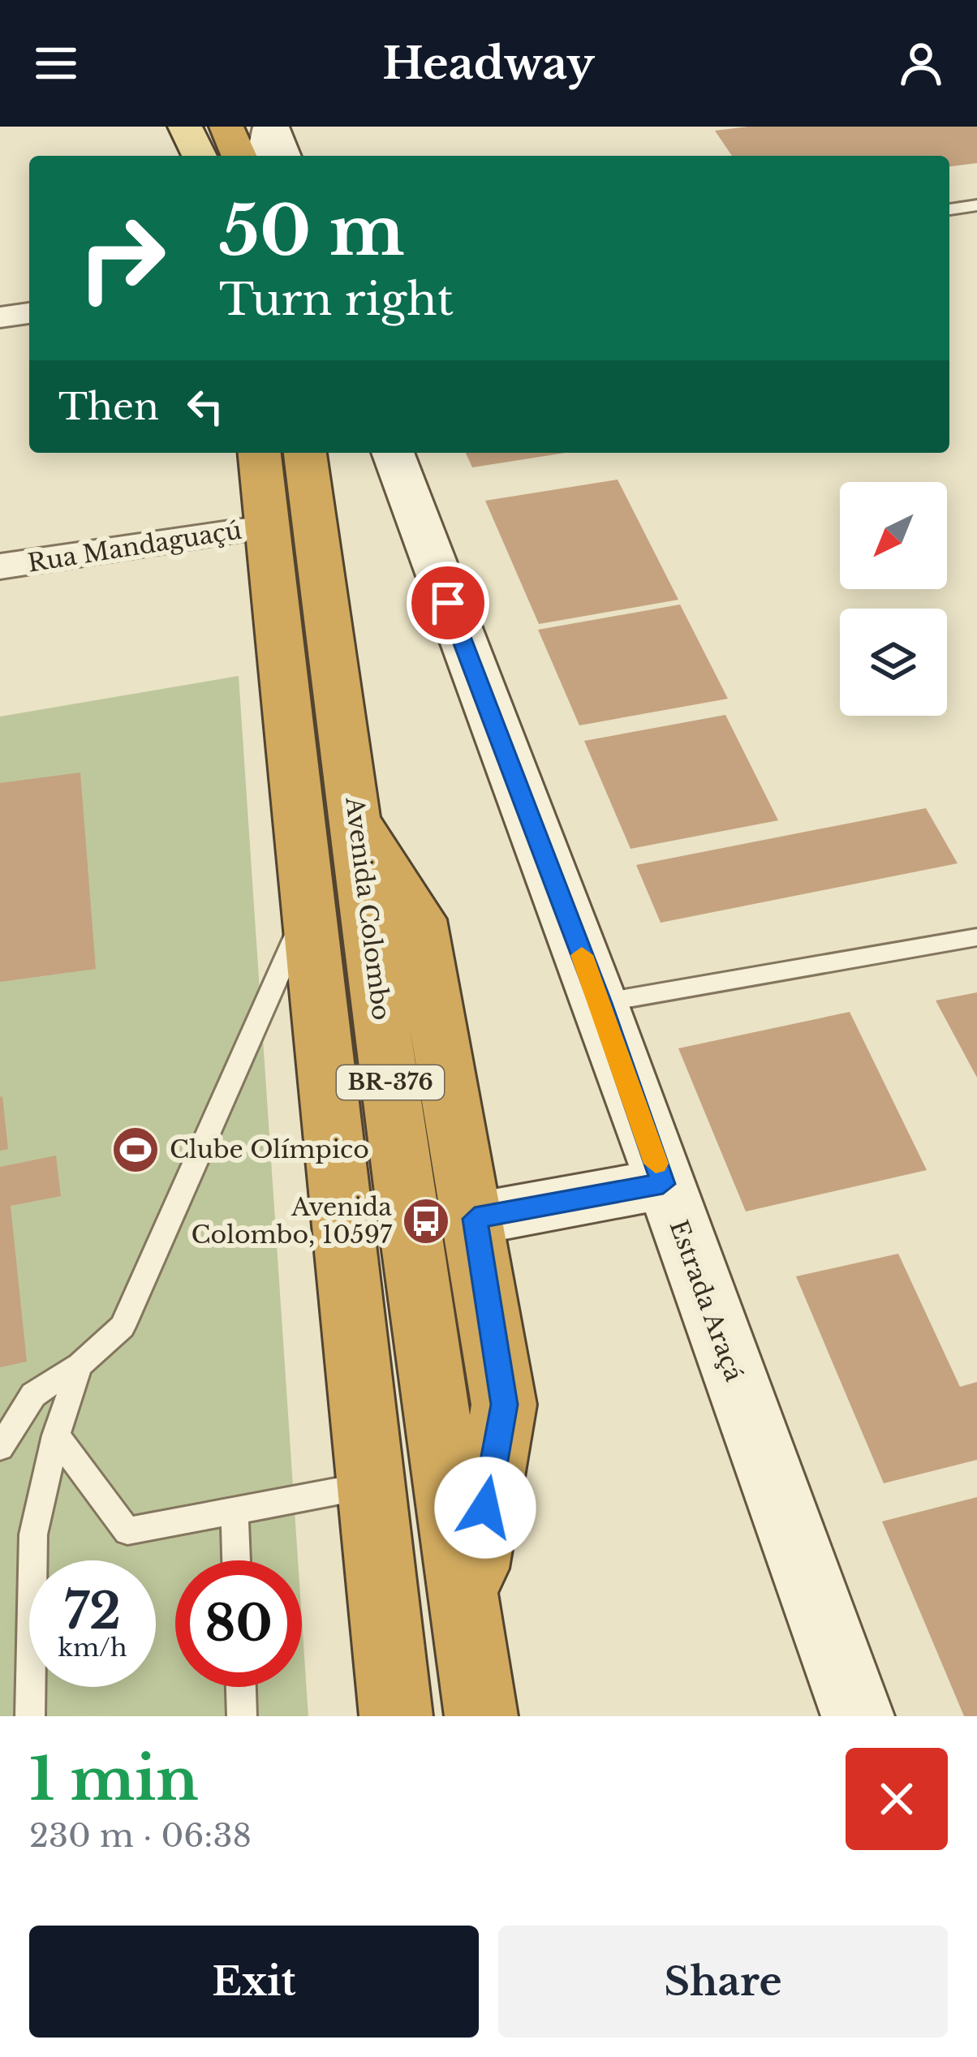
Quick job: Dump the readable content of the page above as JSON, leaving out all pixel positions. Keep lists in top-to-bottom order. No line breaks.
{"streets":{"highway":["Avenida Colombo","BR-376"],"street":["Rua Mandaguaçú","Estrada Araçá"]},"crossings":[["Rua Mandaguaçú","BR-376"]],"places":{"sports":["Clube Olímpico"],"bus stop":["Avenida Colombo, 10597"]},"north":"bottom left","page":{"header":"Headway","turn":["50 m","Turn right"],"then":"Then","speed":"72 km/h","limit":"80","heading":["1 min","230 m · 06:38"],"buttons":["Exit","Share"]}}
